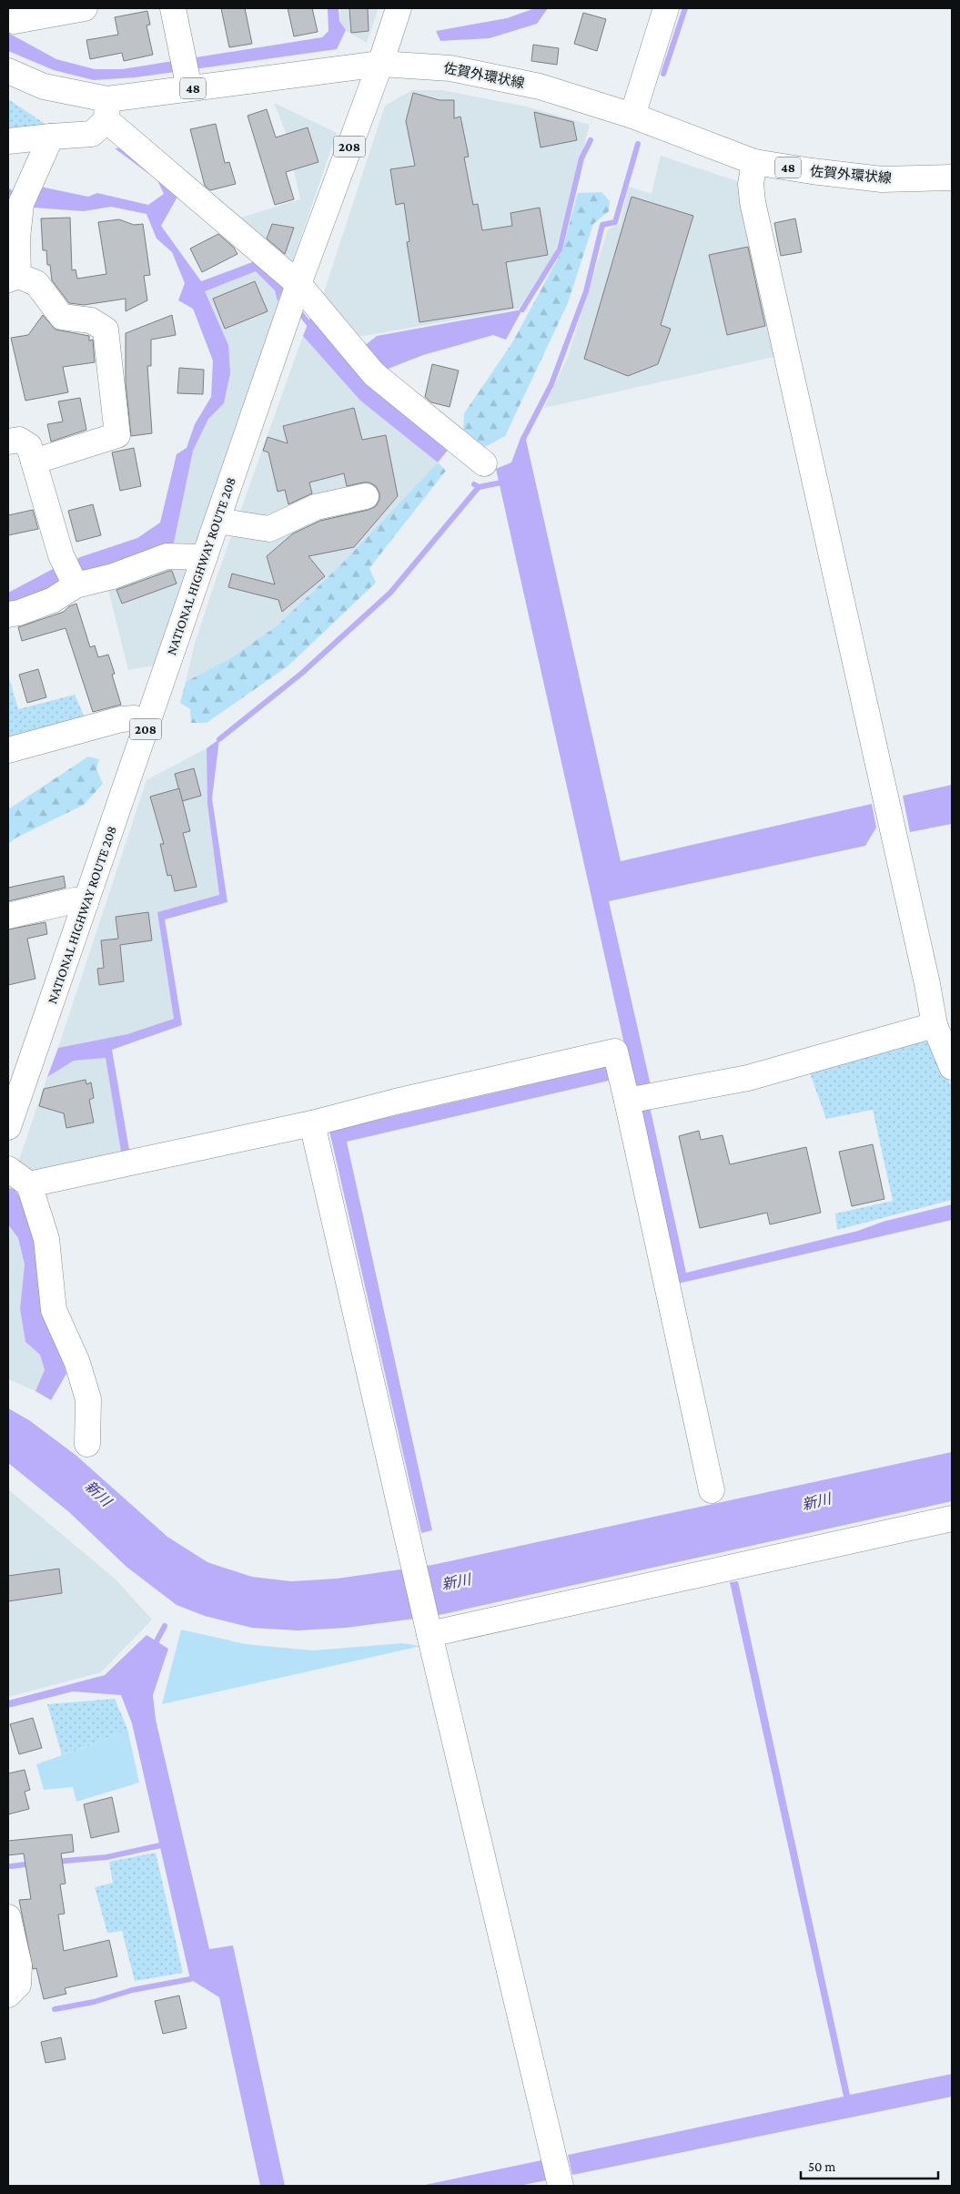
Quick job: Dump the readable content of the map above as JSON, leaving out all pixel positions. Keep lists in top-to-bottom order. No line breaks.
{"streets":{"main road":["佐賀外環状線","48","208","NATIONAL HIGHWAY ROUTE 208"]},"crossings":[["佐賀外環状線","NATIONAL HIGHWAY ROUTE 208"]],"water":["新川"],"scale_bar":"50 m"}
